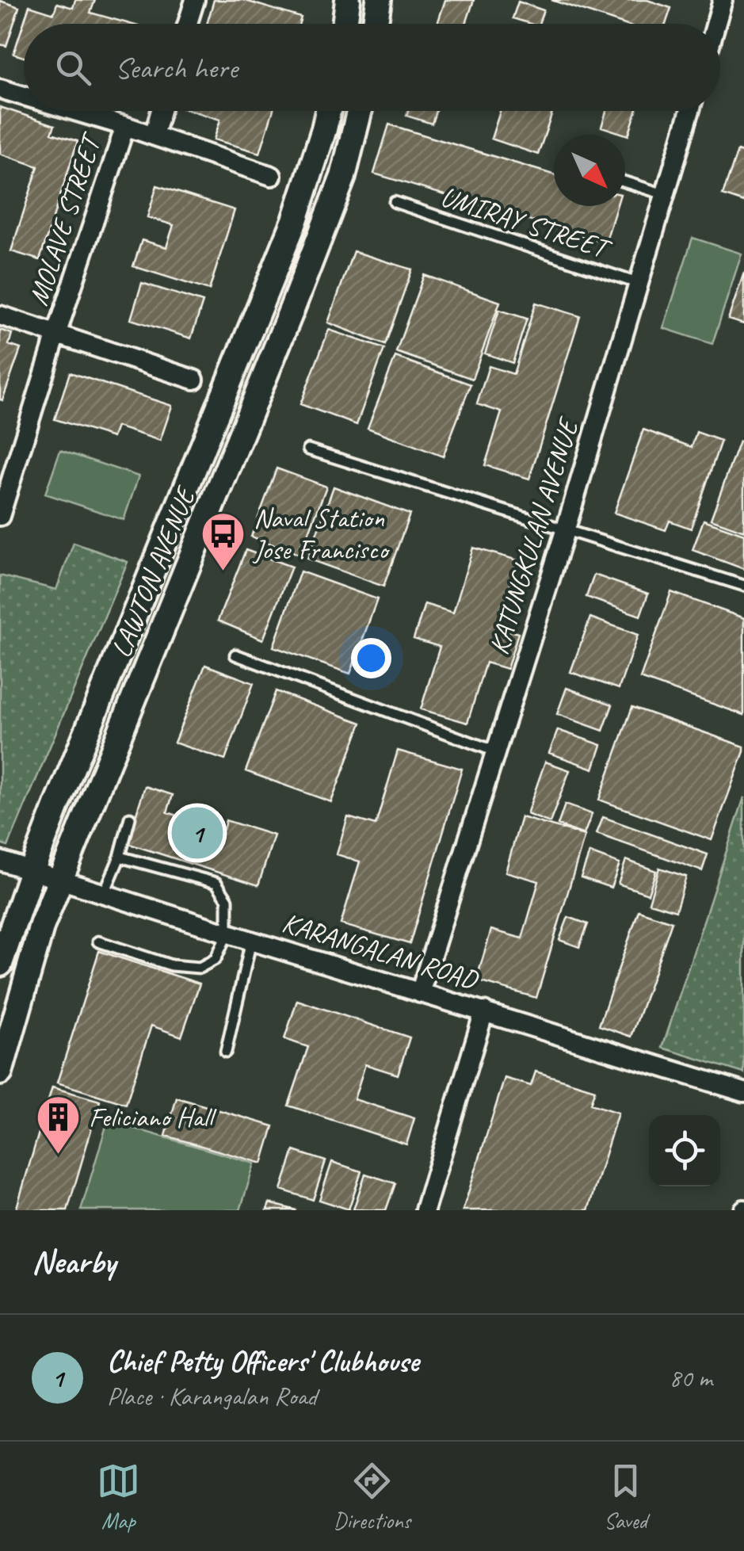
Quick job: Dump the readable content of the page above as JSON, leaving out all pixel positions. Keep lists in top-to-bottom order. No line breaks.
{"streets":{"main road":["LAWTON AVENUE"],"street":["MOLAVE STREET","KATUNGKULAN AVENUE","KARANGALAN ROAD"],"lane":["UMIRAY STREET"]},"crossings":[["UMIRAY STREET","KATUNGKULAN AVENUE"],["KATUNGKULAN AVENUE","KARANGALAN ROAD"],["LAWTON AVENUE","KARANGALAN ROAD"]],"places":{"bus stop":["Naval Station Jose Francisco"],"building":["Feliciano Hall"]},"north":"bottom right","page":{"search":"Search here","pins":"1","heading":"Nearby","list":[{"mark":"1","name":"Chief Petty Officers' Clubhouse","note":"Place · Karangalan Road","value":"80 m"}],"nav":["Map","Directions","Saved"]}}
